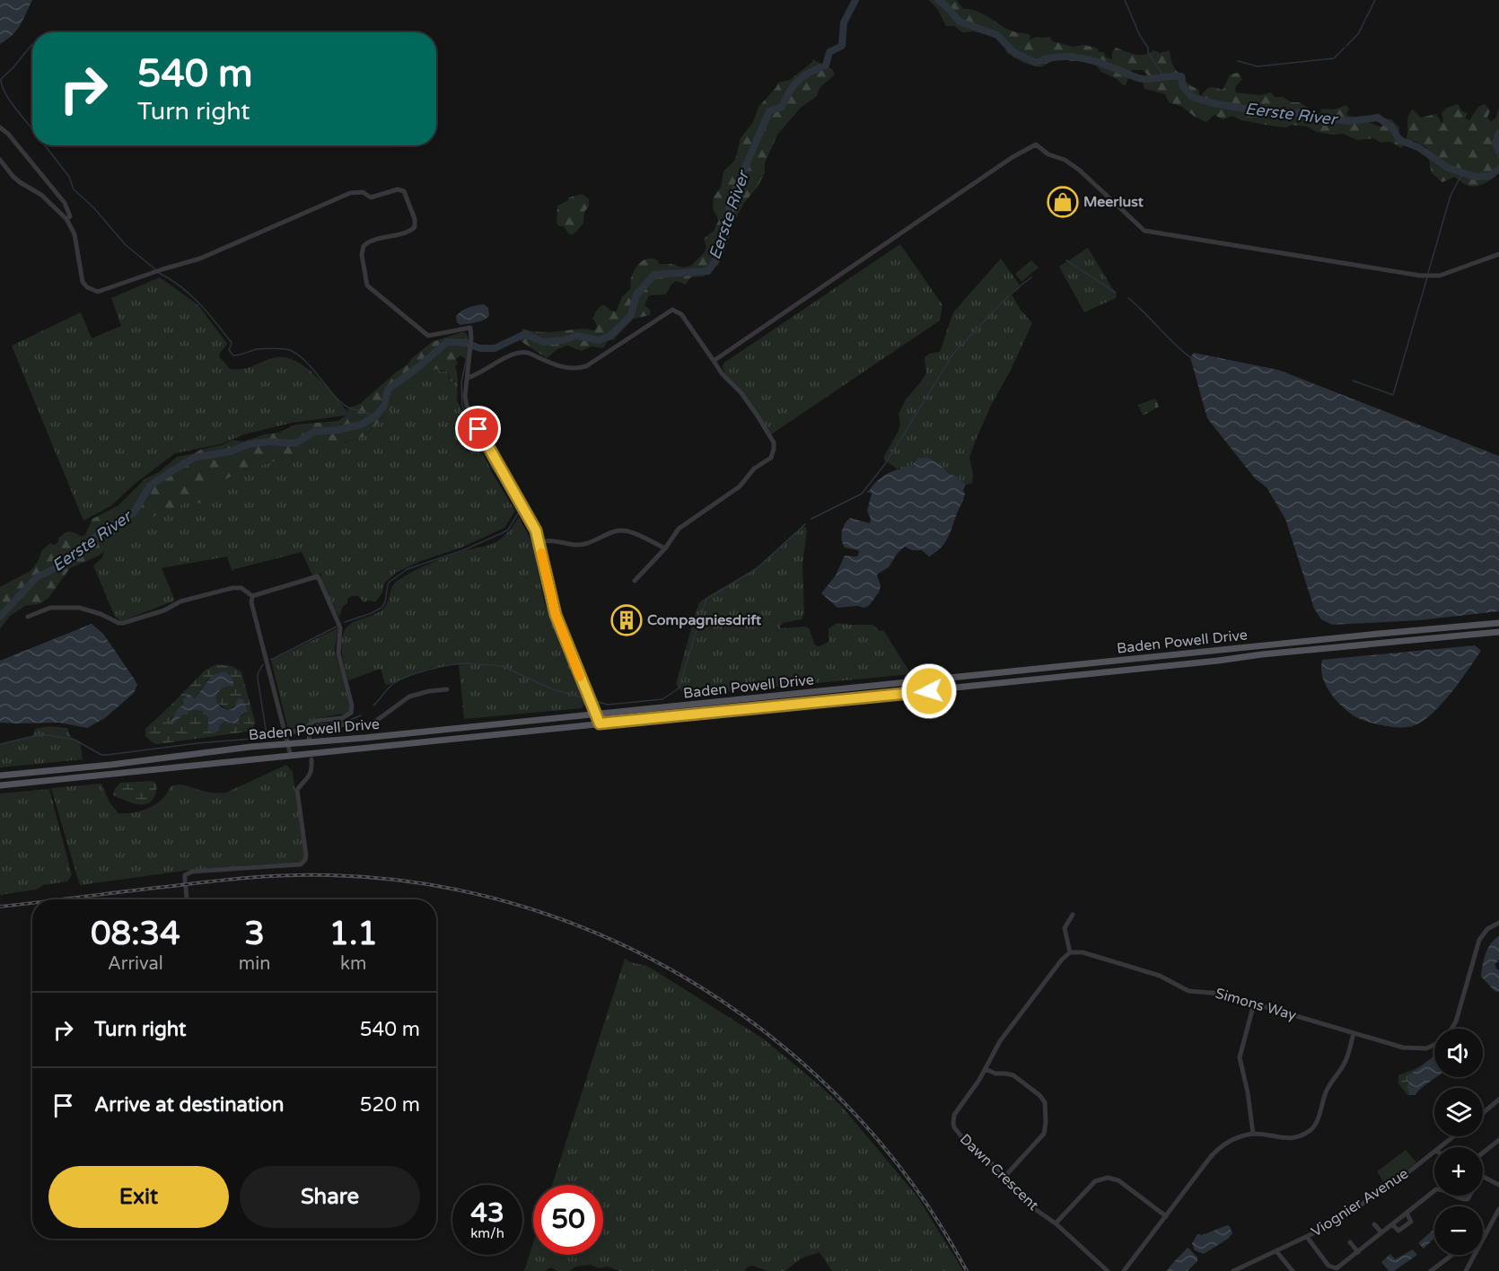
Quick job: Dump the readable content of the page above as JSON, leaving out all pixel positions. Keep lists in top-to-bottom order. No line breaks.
{"streets":{"main road":["Baden Powell Drive"],"street":["Simons Way","Dawn Crescent","Viognier Avenue"]},"crossings":[["Simons Way","Dawn Crescent"]],"water":["Eerste River"],"places":{"shop":["Meerlust"],"building":["Compagniesdrift"]},"page":{"turn":["540 m","Turn right"],"eta":["08:34","Arrival","3","min","1.1","km"],"list":[{"name":"Turn right","value":"540 m"},{"name":"Arrive at destination","value":"520 m"}],"map_buttons":["+","−"],"buttons":["Exit","Share"],"speed":"43 km/h","limit":"50"}}
